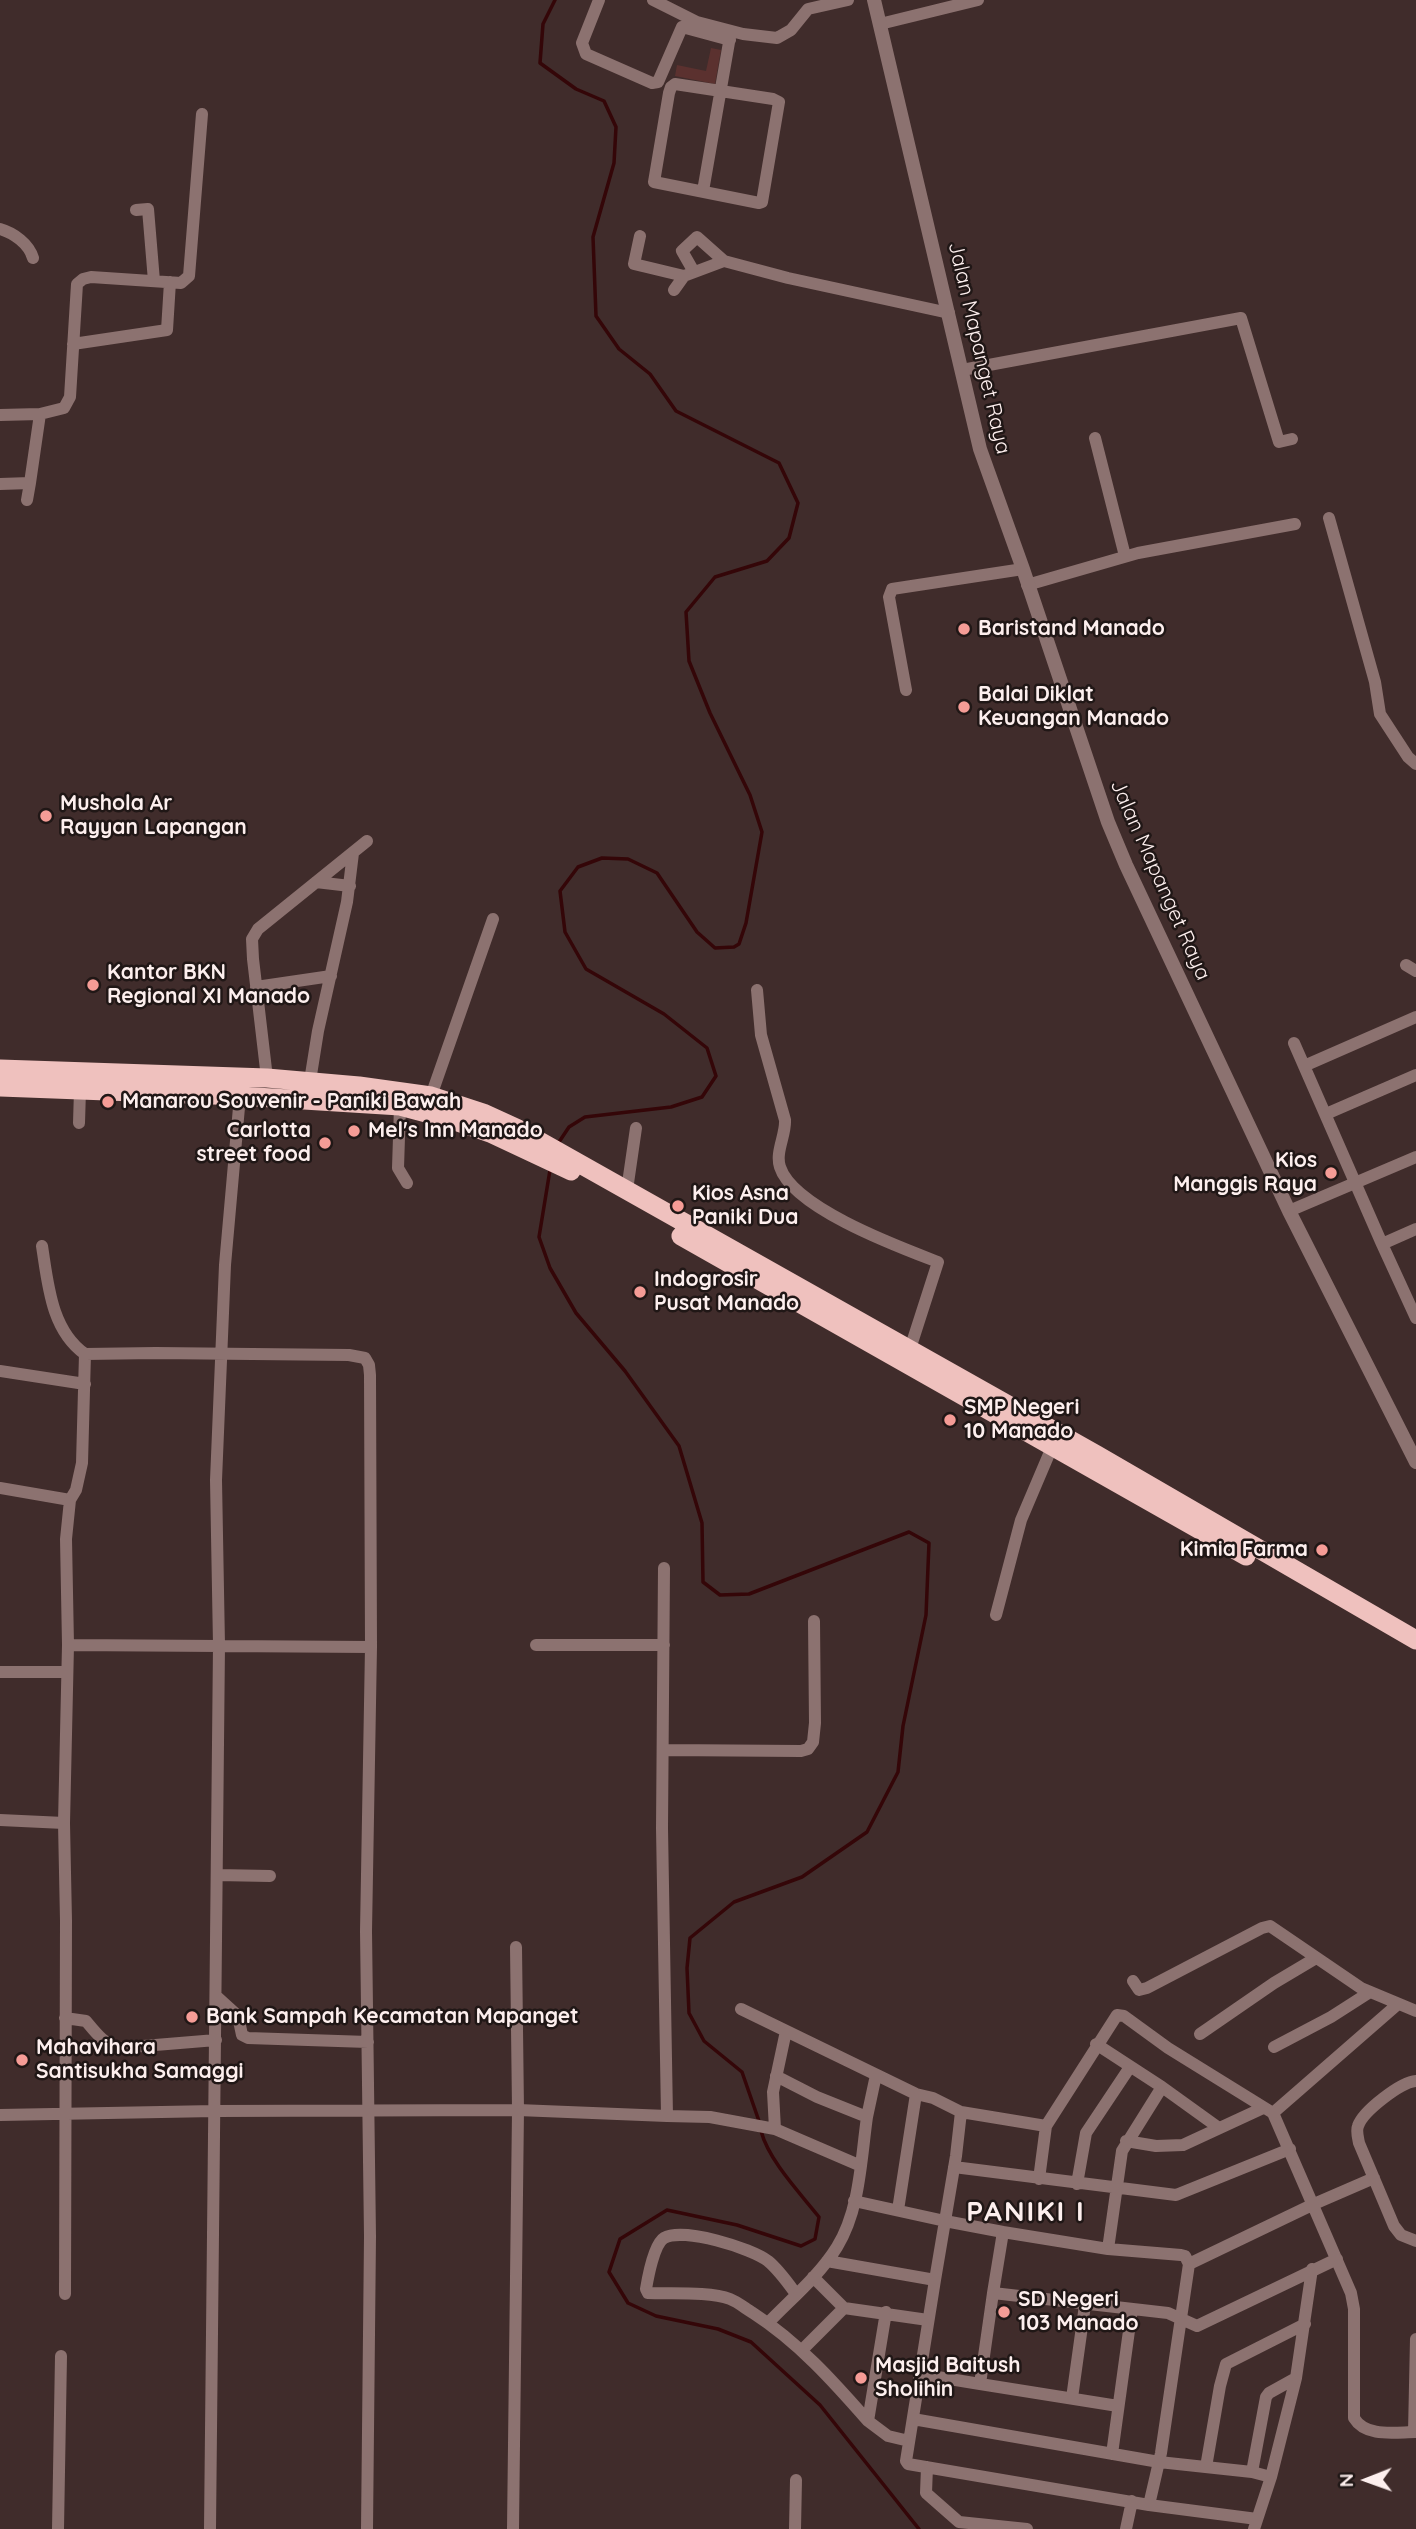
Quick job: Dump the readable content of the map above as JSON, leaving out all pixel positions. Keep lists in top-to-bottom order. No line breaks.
{"streets":{"street":["Jalan Mapanget Raya"]},"districts":["PANIKI I"],"places":["Baristand Manado","Balai Diklat Keuangan Manado","Mushola Ar Rayyan Lapangan","Kantor BKN Regional XI Manado","Manarou Souvenir - Paniki Bawah","Mel's Inn Manado","Carlotta street food","Kios Manggis Raya","Kios Asna Paniki Dua","Indogrosir Pusat Manado","SMP Negeri 10 Manado","Kimia Farma","Bank Sampah Kecamatan Mapanget","Mahavihara Santisukha Samaggi","SD Negeri 103 Manado","Masjid Baitush Sholihin"],"north":"left"}
